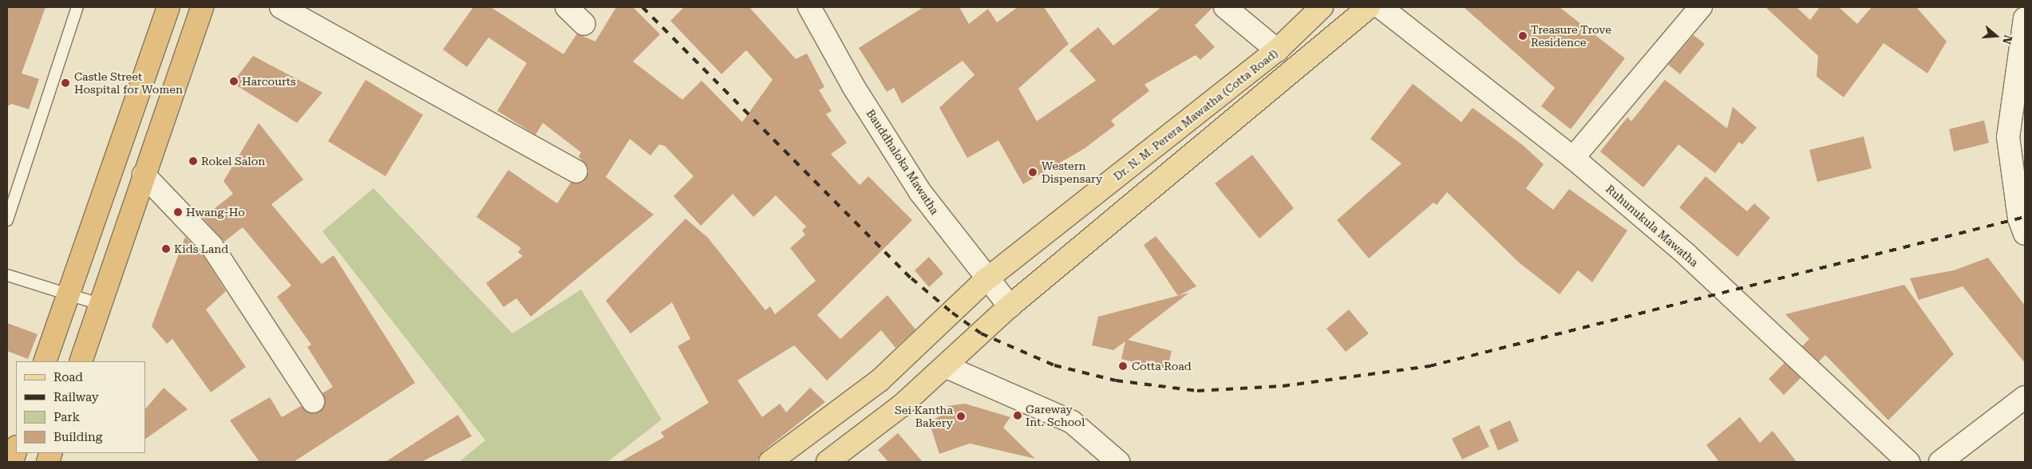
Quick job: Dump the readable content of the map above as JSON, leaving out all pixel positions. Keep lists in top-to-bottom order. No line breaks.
{"streets":{"main road":["Dr. N. M. Perera Mawatha (Cotta Road)"],"street":["Bauddhaloka Mawatha","Ruhunukula Mawatha"]},"crossings":[["Dr. N. M. Perera Mawatha (Cotta Road)","Bauddhaloka Mawatha"]],"places":["Treasure Trove Residence","Harcourts","Castle Street Hospital for Women","Rokel Salon","Western Dispensary","Hwang-Ho","Kids Land","Cotta Road","Gareway Int. School","Sei Kantha Bakery"],"legend":["Road","Railway","Park","Building"],"north":"right"}
